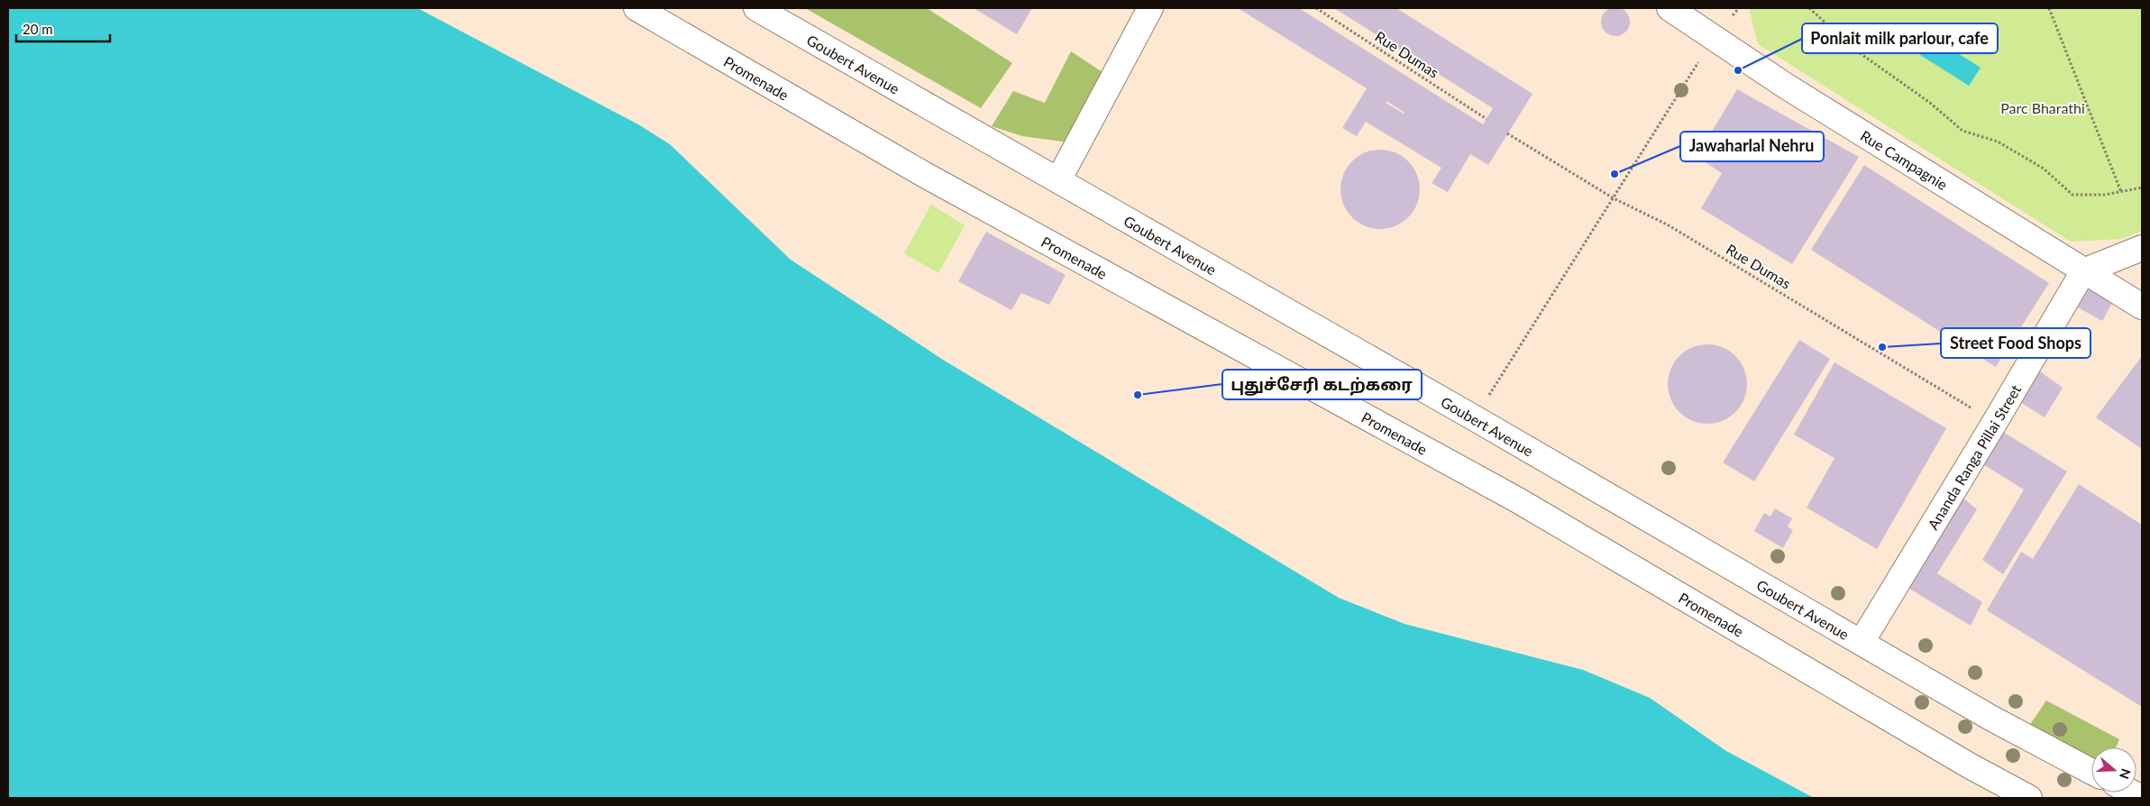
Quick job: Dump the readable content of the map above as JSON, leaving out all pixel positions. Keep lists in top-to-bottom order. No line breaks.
{"streets":{"street":["Goubert Avenue","Promenade","Rue Campagnie","Ananda Ranga Pillai Street"],"path":["Rue Dumas"]},"crossings":[["Rue Dumas","Ananda Ranga Pillai Street"],["Goubert Avenue","Ananda Ranga Pillai Street"],["Rue Campagnie","Ananda Ranga Pillai Street"]],"parks":["Parc Bharathi"],"places":["Ponlait milk parlour, cafe","Jawaharlal Nehru","Street Food Shops","புதுச்சேரி கடற்கரை"],"scale_bar":"20 m","north":"right"}
